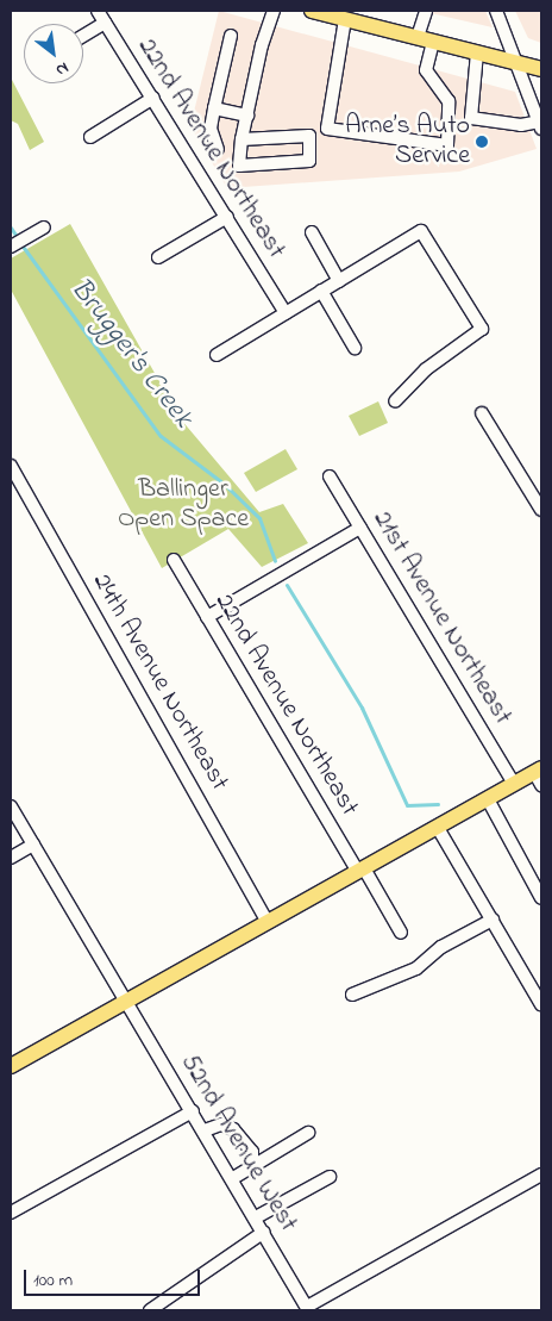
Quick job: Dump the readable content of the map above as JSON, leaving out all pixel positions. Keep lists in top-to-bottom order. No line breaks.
{"streets":{"street":["22nd Avenue Northeast","21st Avenue Northeast","24th Avenue Northeast","52nd Avenue West"]},"water":["Brugger's Creek"],"parks":["Ballinger Open Space"],"places":["Arne’s Auto Service"],"scale_bar":"100 m","north":"bottom right"}
